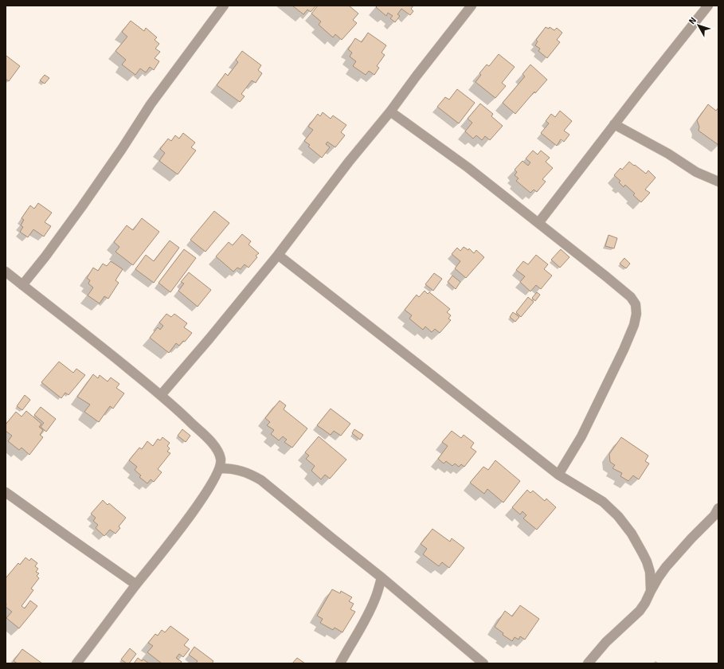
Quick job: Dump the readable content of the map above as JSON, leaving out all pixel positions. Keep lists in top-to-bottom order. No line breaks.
{"north":"top left"}
